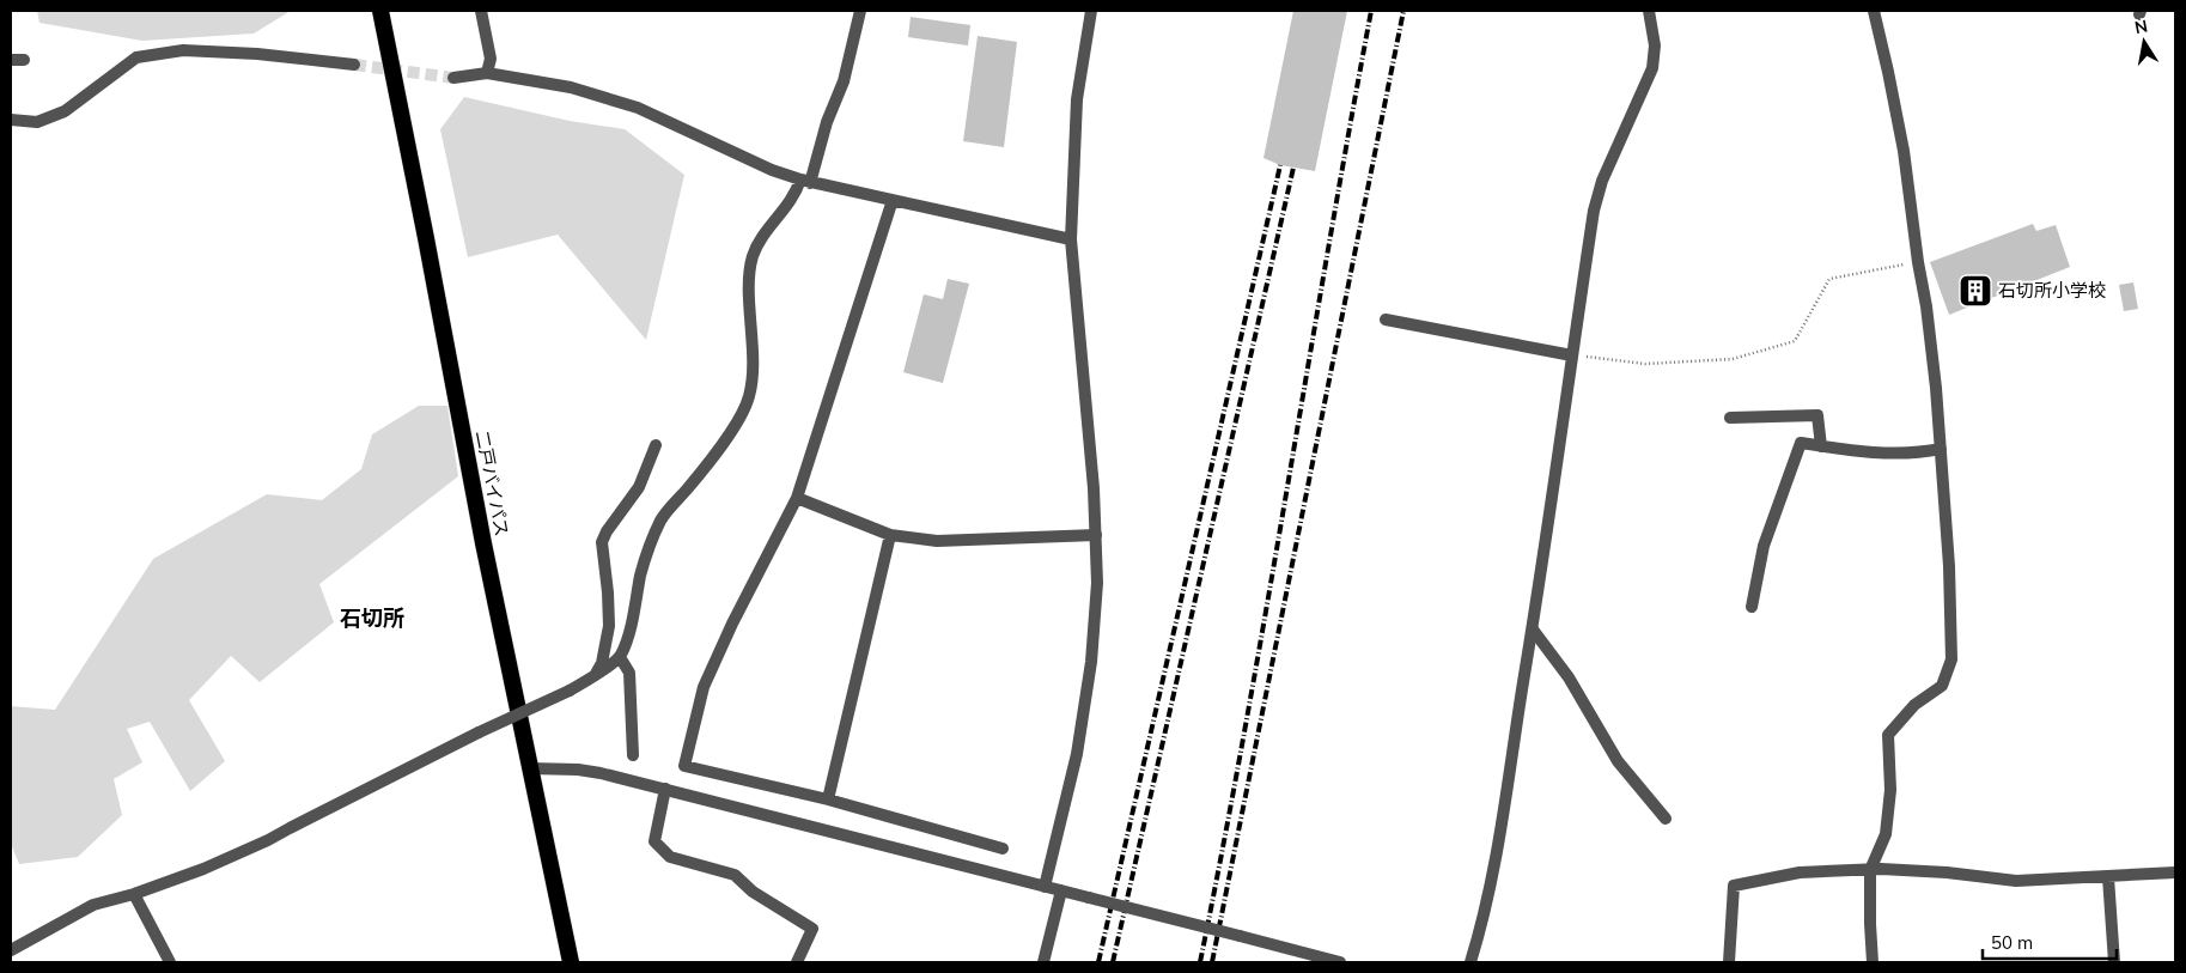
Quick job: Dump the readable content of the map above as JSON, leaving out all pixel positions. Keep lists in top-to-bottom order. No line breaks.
{"streets":{"highway":["二戸バイパス"]},"districts":["石切所"],"places":{"building":["石切所小学校"]},"scale_bar":"50 m","north":"top"}
